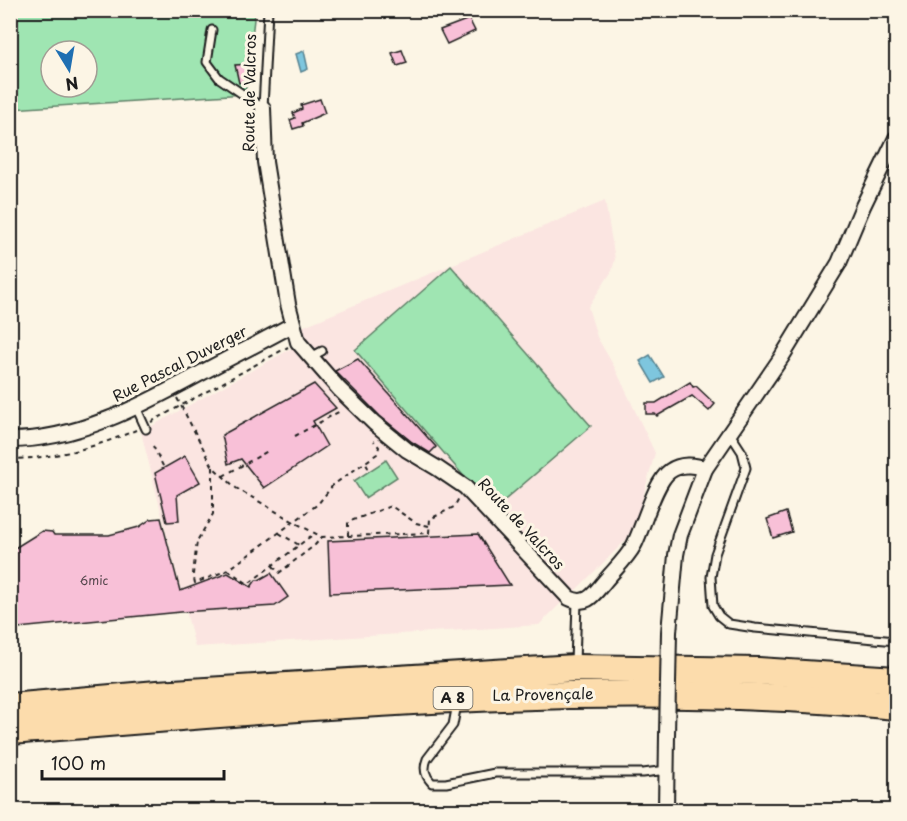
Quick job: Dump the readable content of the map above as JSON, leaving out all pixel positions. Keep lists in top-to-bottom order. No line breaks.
{"streets":{"highway":["La Provençale","A 8"],"street":["Route de Valcros","Rue Pascal Duverger"]},"crossings":[["Route de Valcros","Rue Pascal Duverger"]],"house_numbers":["6mic"],"scale_bar":"100 m","north":"bottom"}
